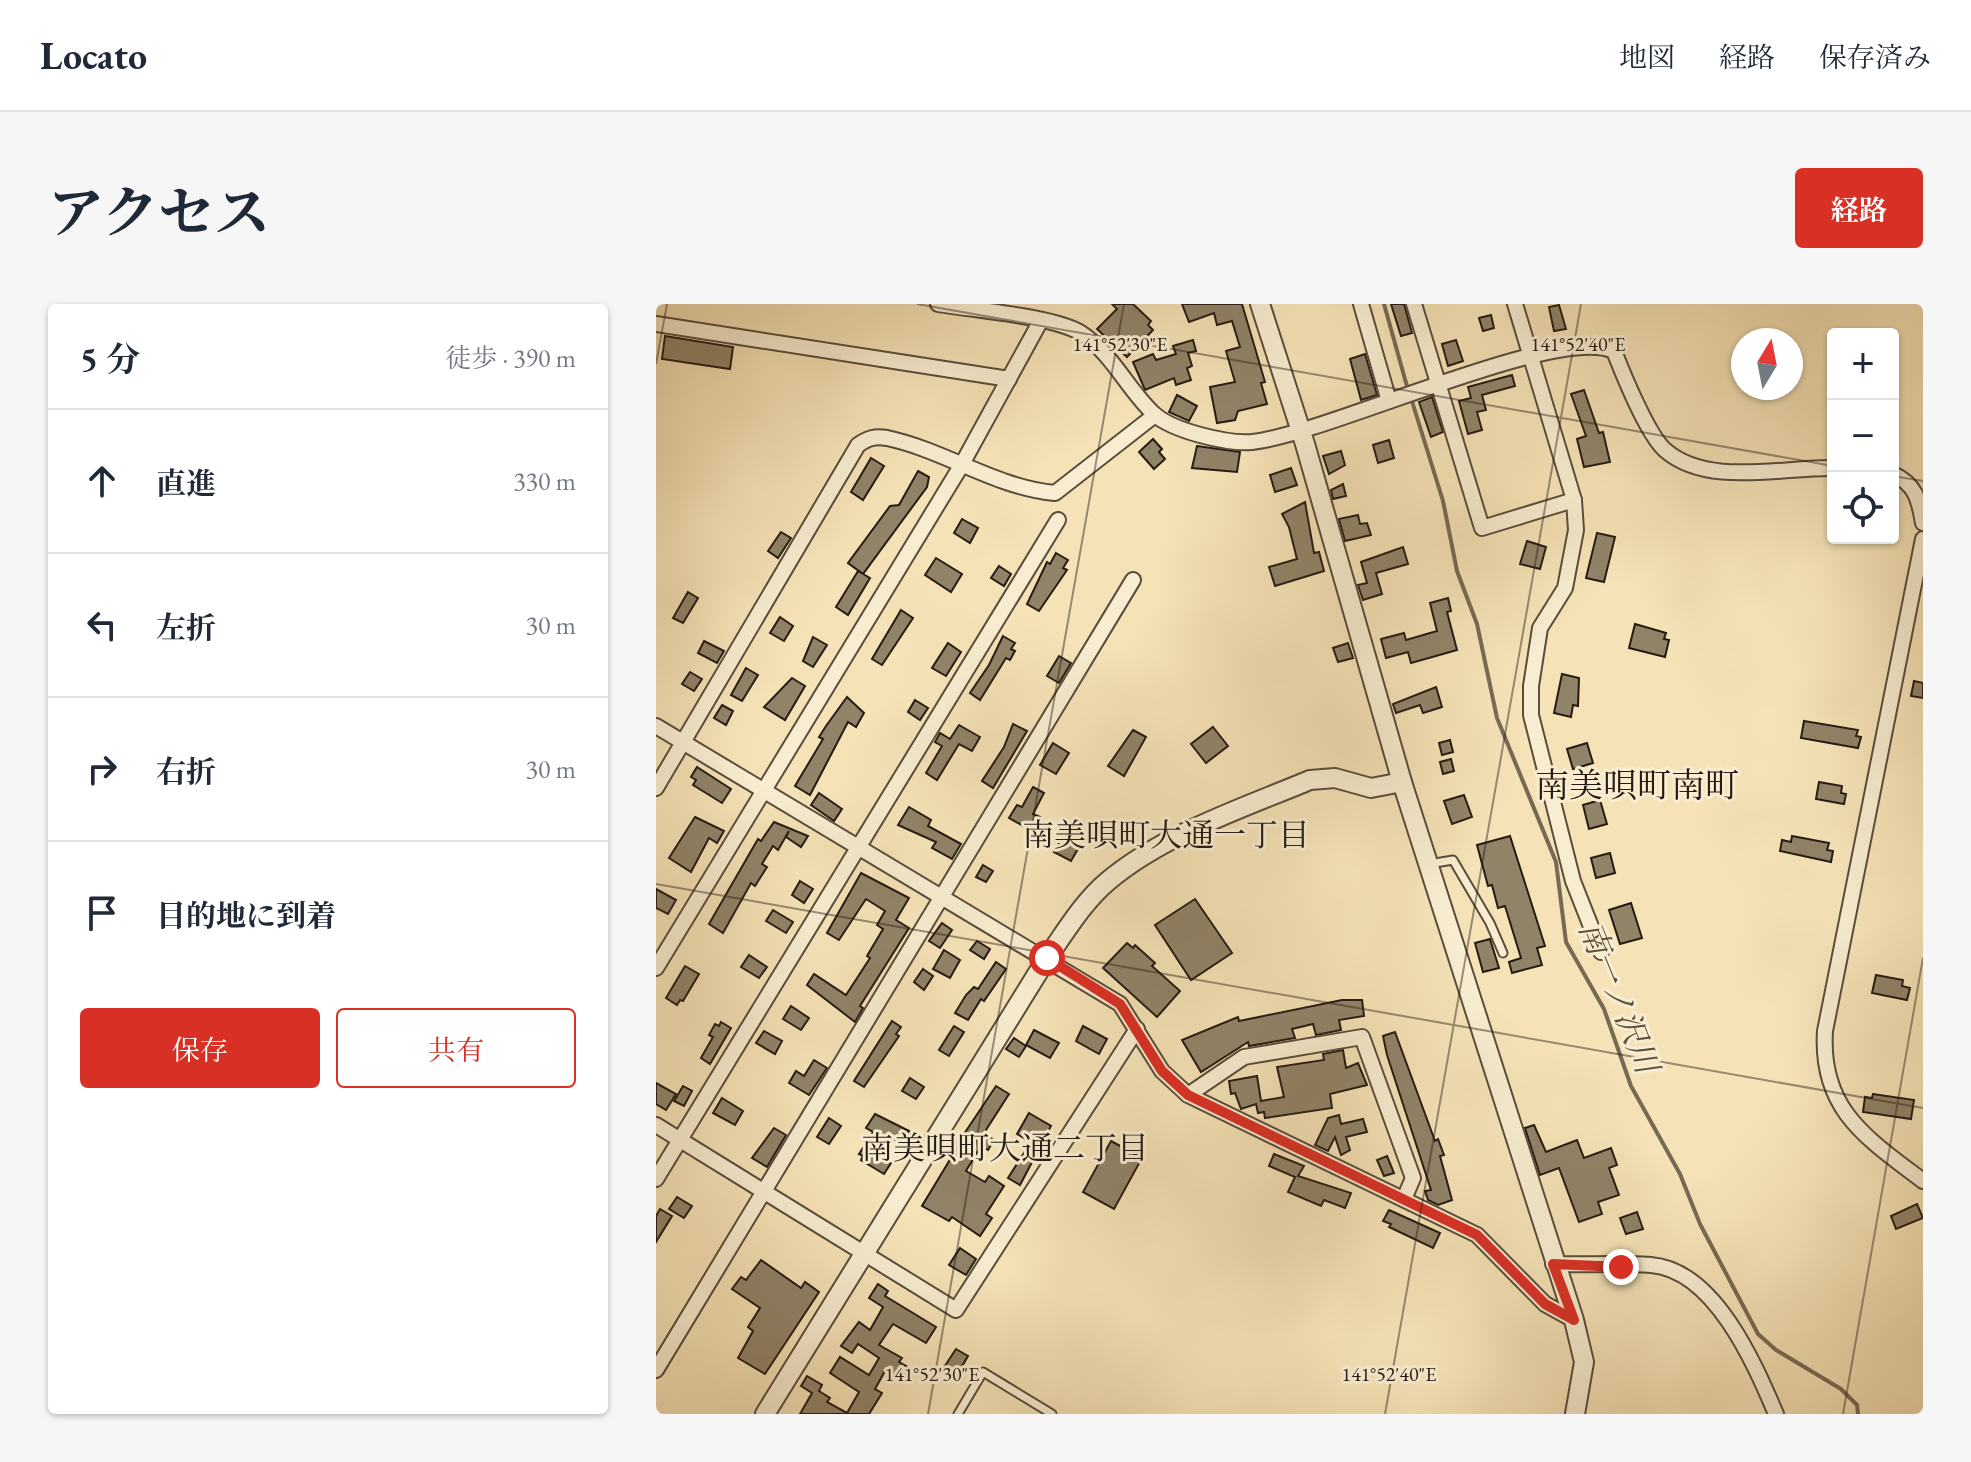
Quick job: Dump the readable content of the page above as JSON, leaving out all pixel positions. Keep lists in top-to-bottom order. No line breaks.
{"districts":["南美唄町南町","南美唄町大通一丁目","南美唄町大通二丁目"],"water":["南一ノ沢川"],"north":"top","page":{"header":"Locato","nav":["地図","経路","保存済み"],"title":"アクセス","buttons":["経路",["保存","共有"]],"heading":["5 分","徒歩 · 390 m"],"map_buttons":["+","−"],"list":[["直進","330 m"],["左折","30 m"],["右折","30 m"],"目的地に到着"]},"coordinates":["141°52'30\"E","141°52'40\"E"]}
